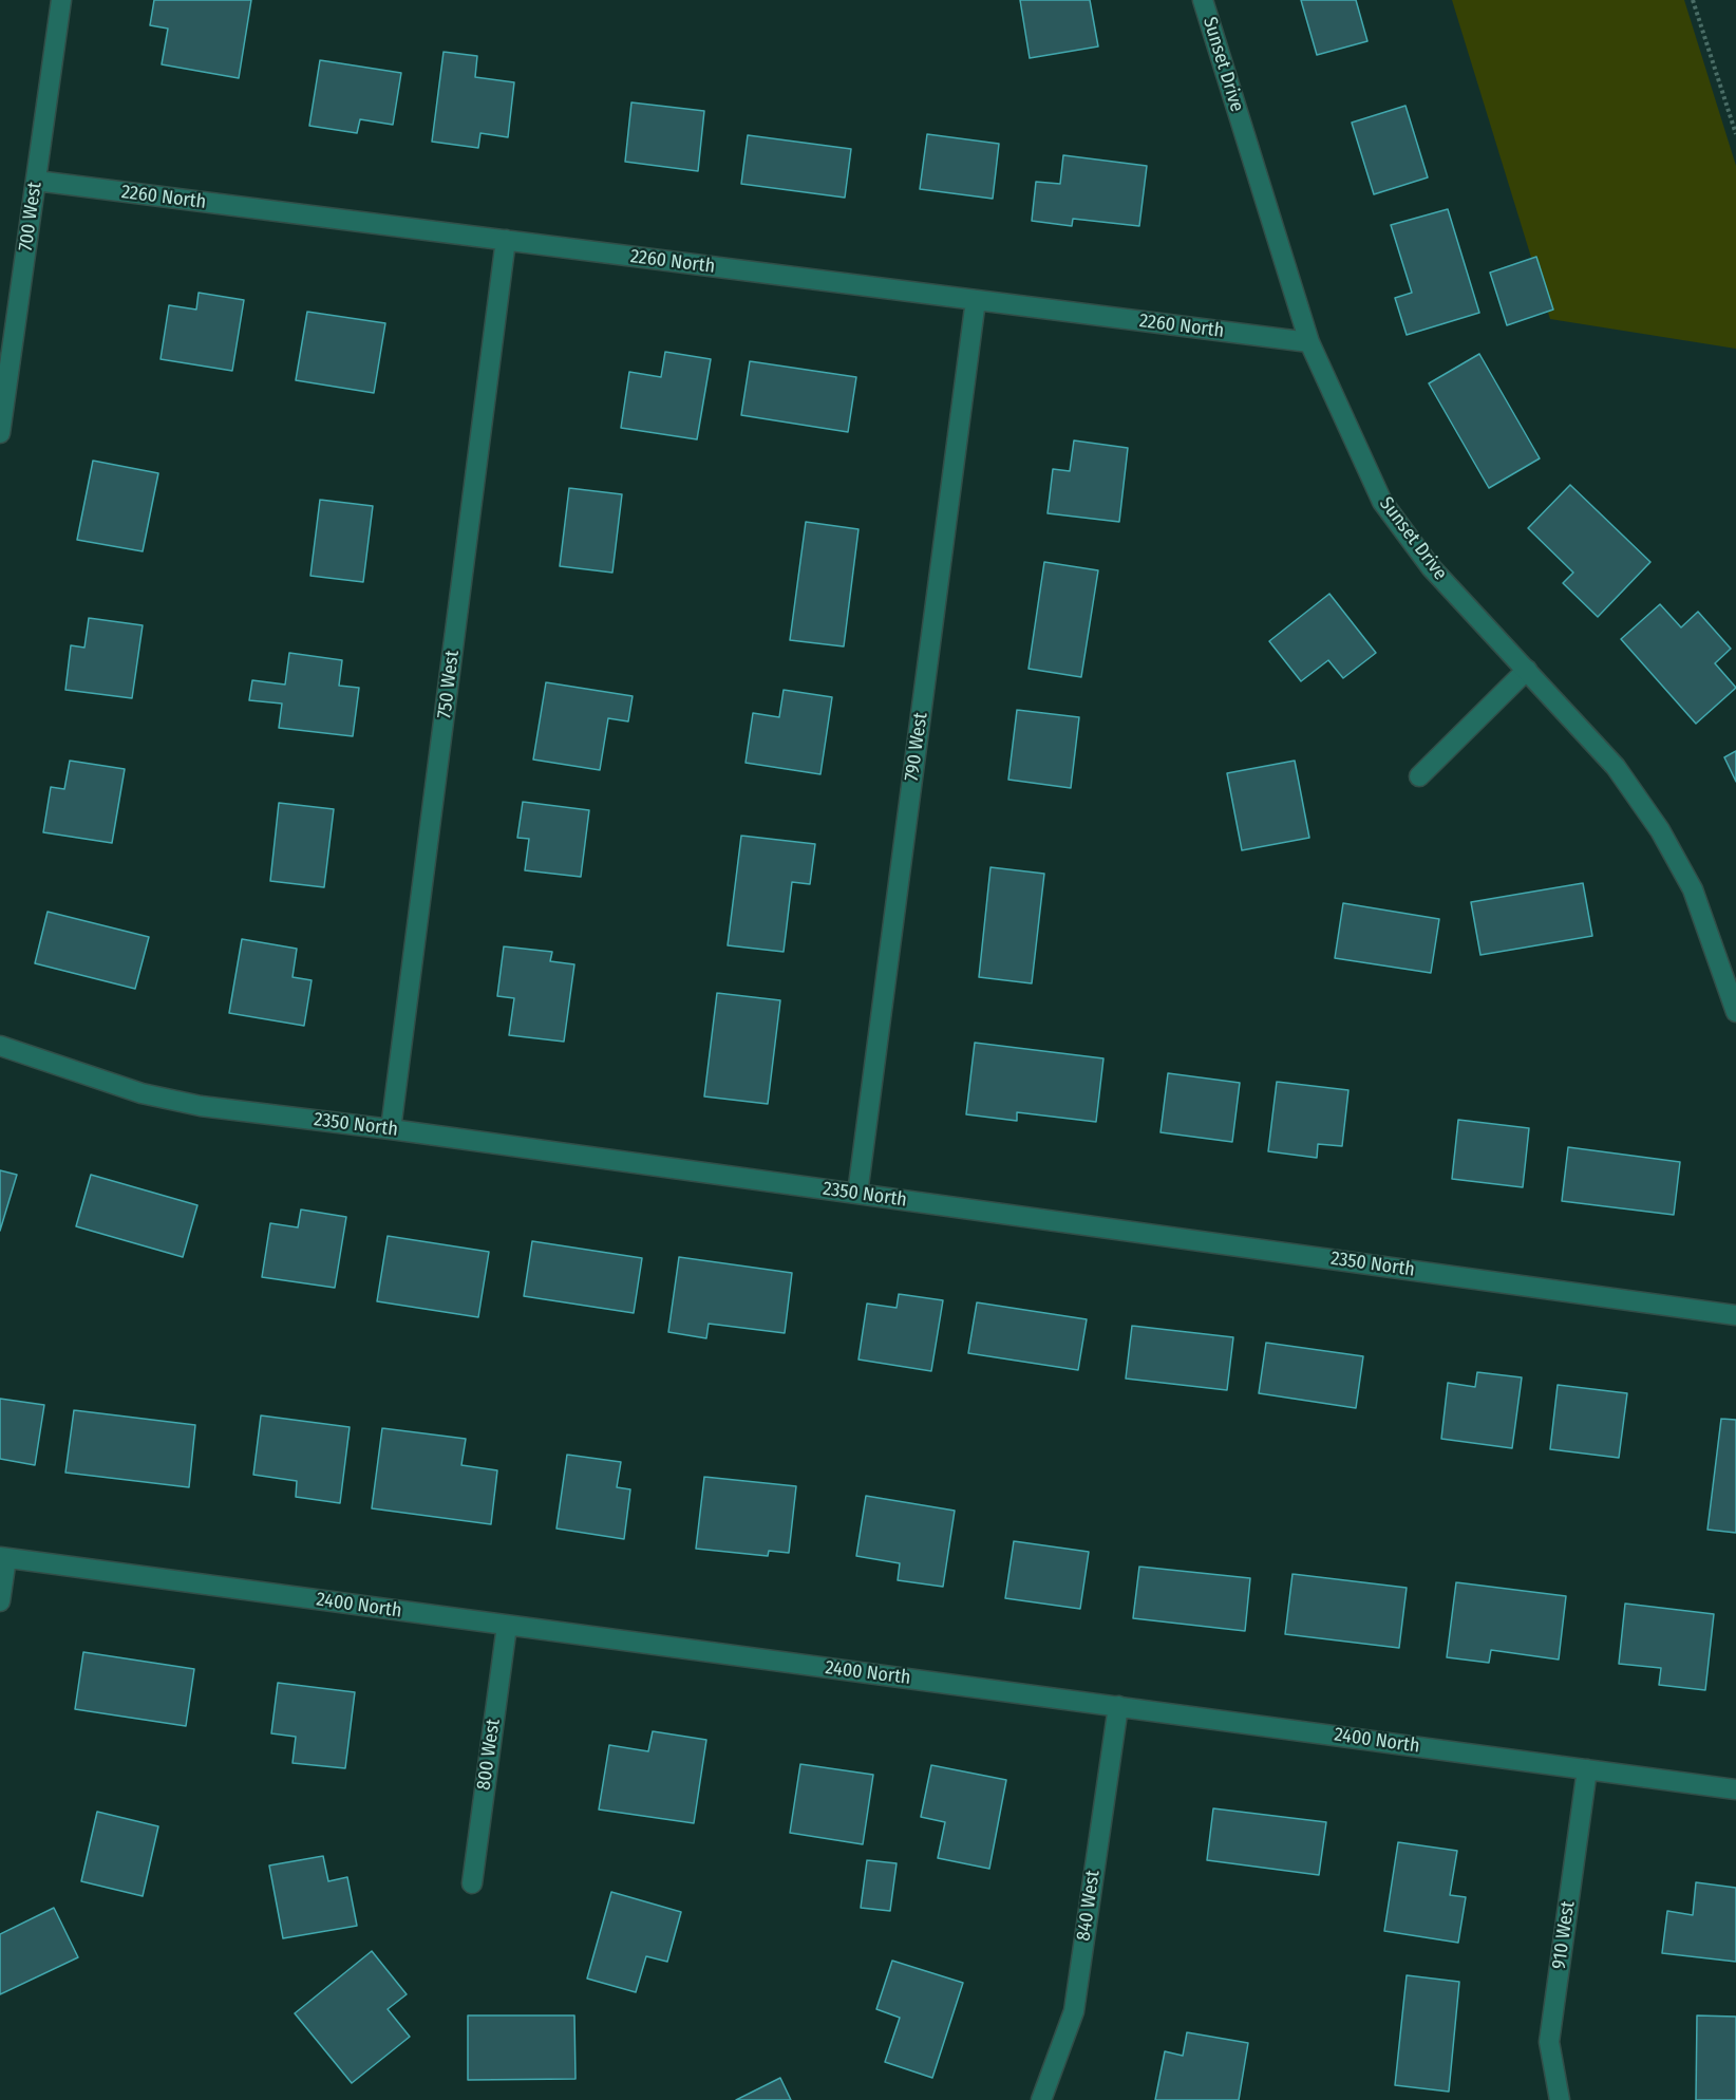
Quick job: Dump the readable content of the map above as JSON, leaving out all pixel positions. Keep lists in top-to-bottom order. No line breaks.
{"streets":{"street":["Sunset Drive","2260 North","700 West","750 West","790 West","2350 North","2400 North","800 West","840 West","910 West"]},"crossings":[["Sunset Drive","2260 North"],["2260 North","700 West"],["2260 North","750 West"],["2260 North","790 West"],["750 West","2350 North"],["790 West","2350 North"],["2400 North","800 West"],["2400 North","840 West"],["2400 North","910 West"]]}
